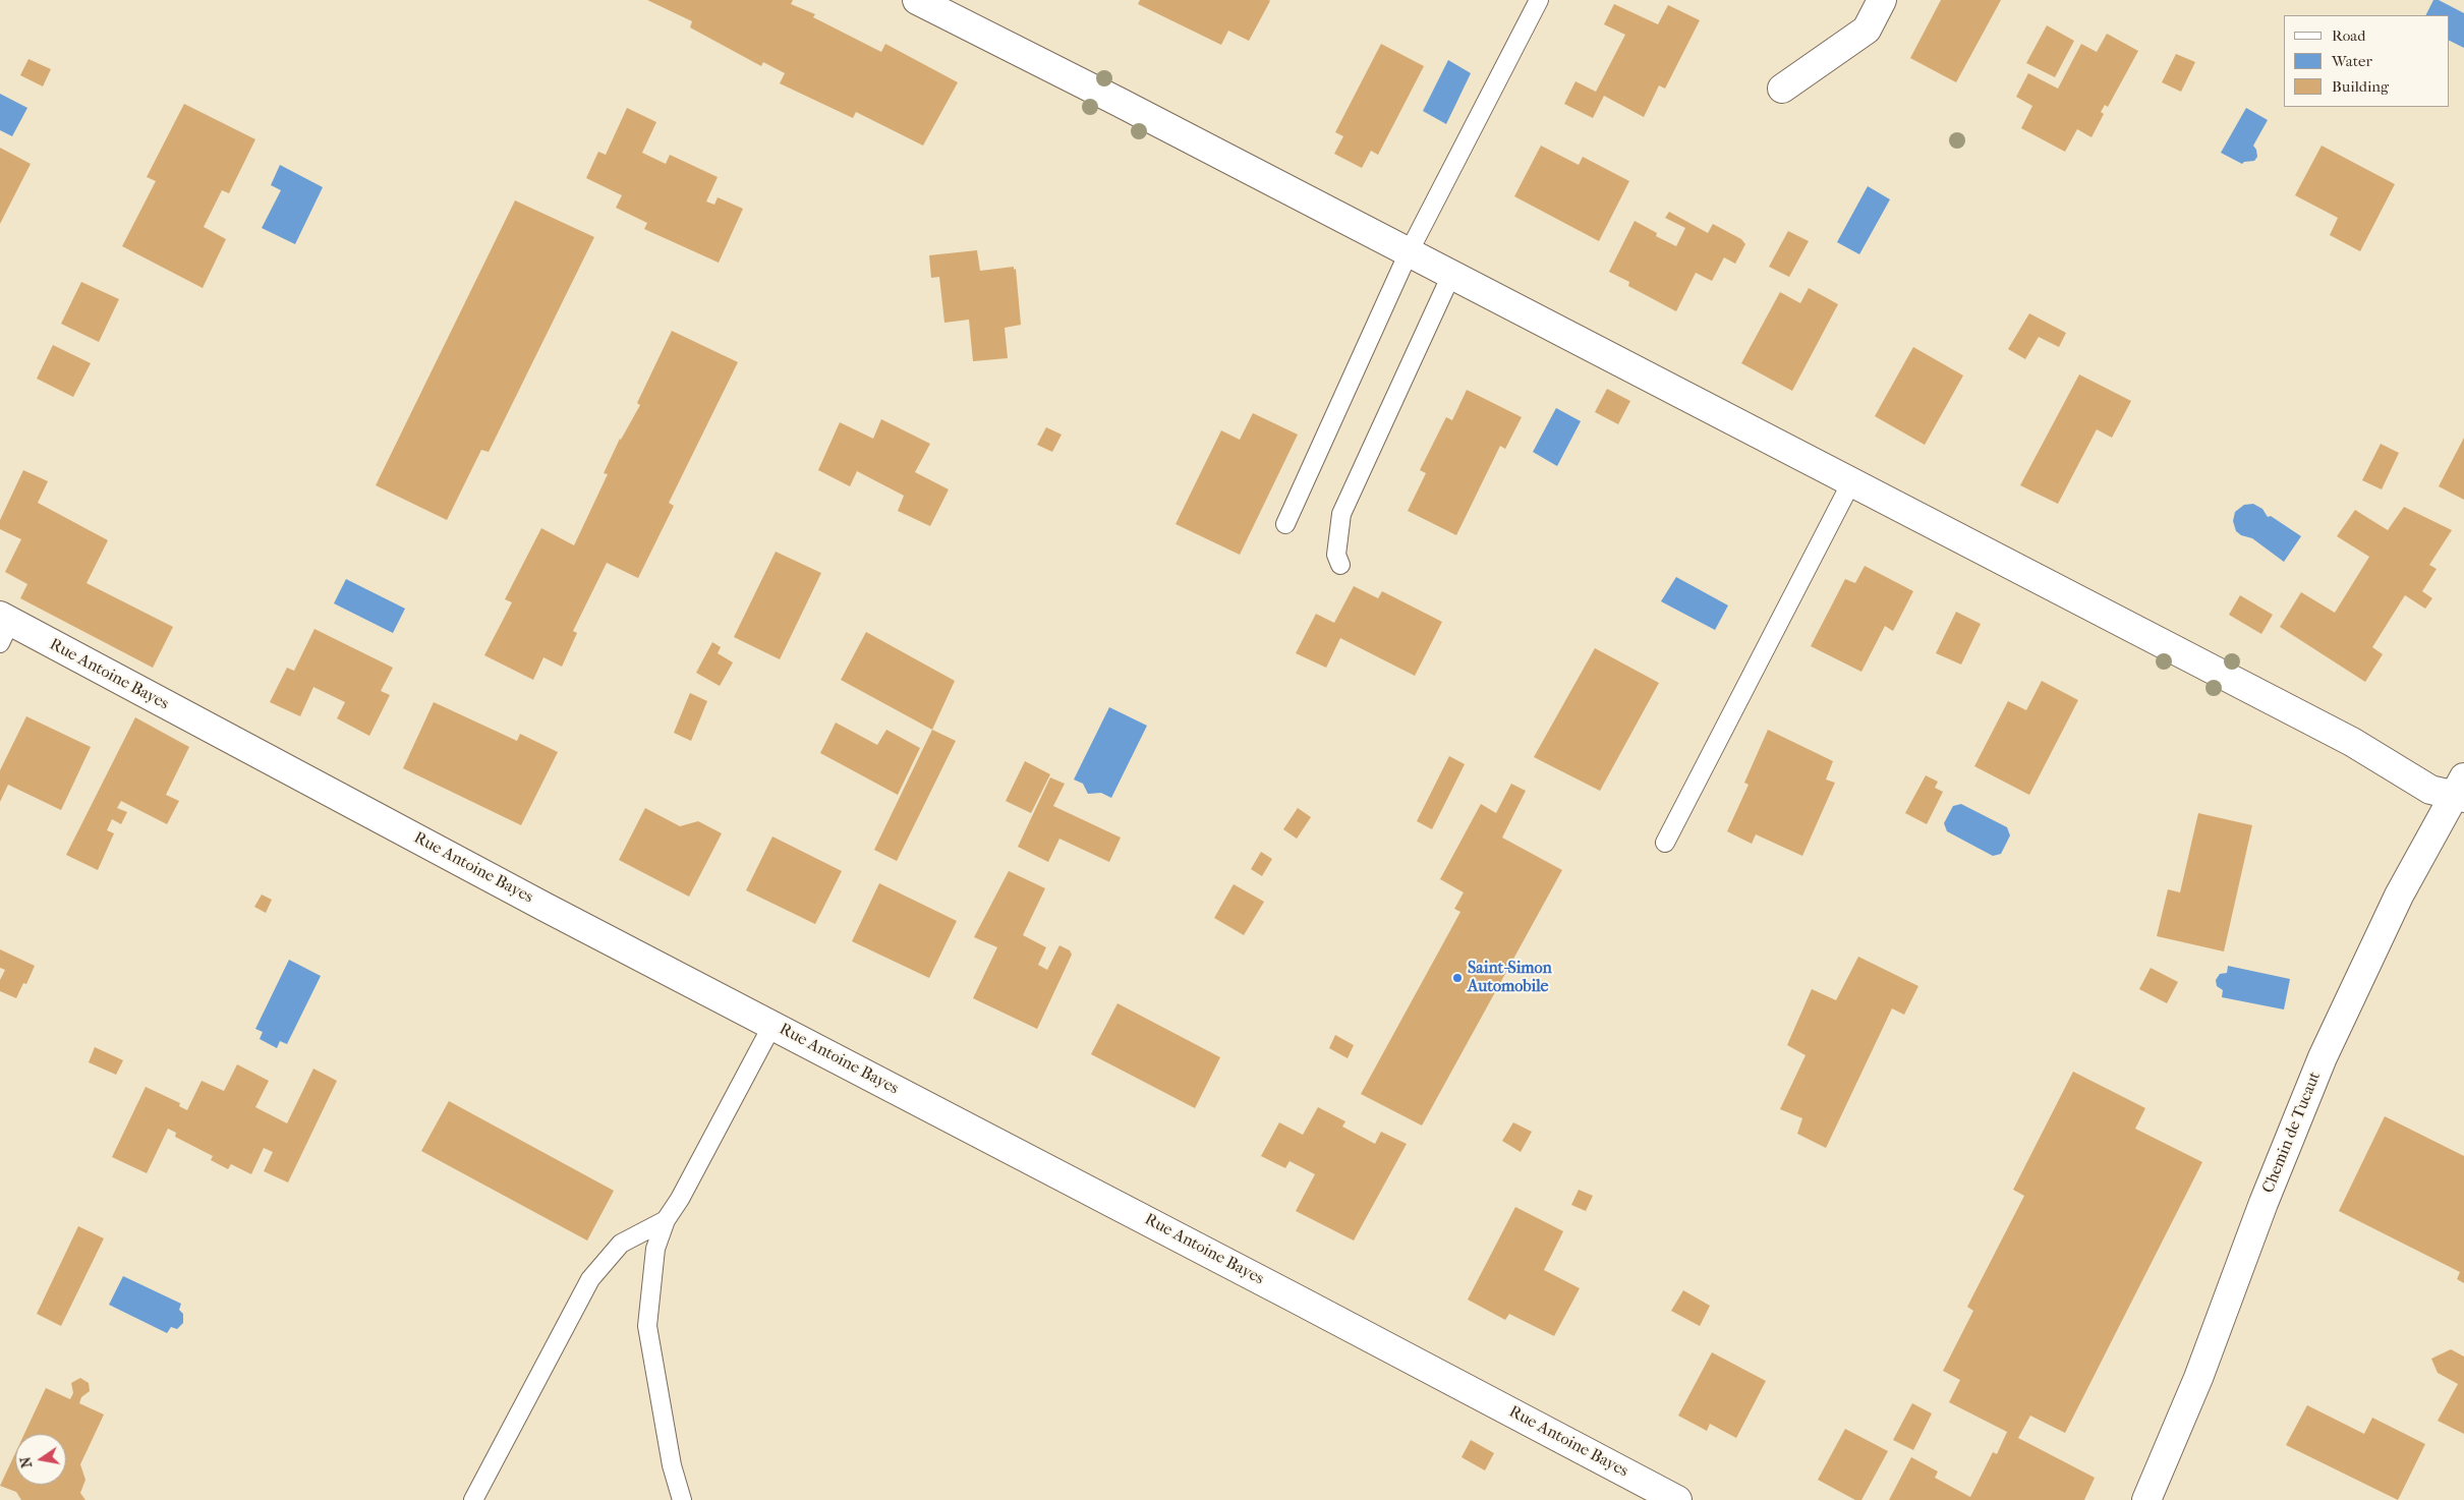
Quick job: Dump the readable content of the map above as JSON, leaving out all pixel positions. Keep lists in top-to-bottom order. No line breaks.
{"streets":{"street":["Rue Antoine Bayes","Chemin de Tucaut"]},"places":["Saint-Simon Automobile"],"legend":["Road","Water","Building"],"north":"left"}
